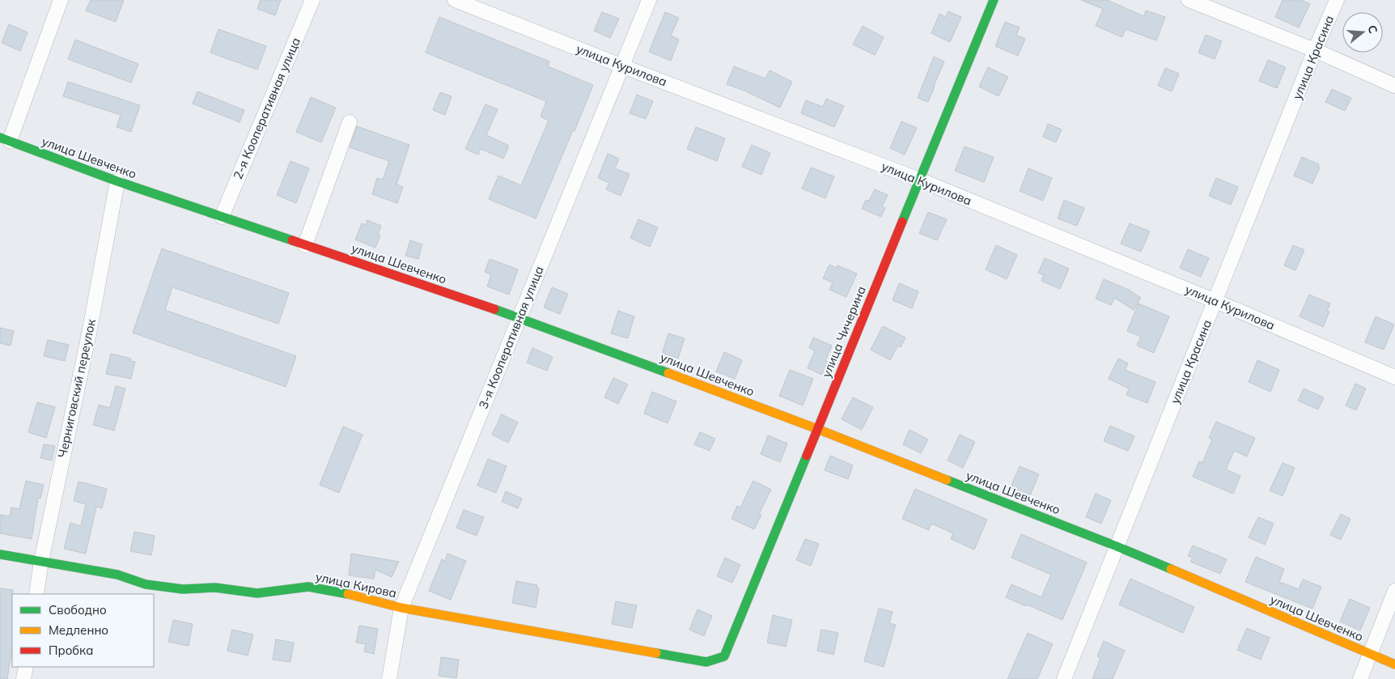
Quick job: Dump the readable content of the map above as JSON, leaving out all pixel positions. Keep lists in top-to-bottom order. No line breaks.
{"streets":{"street":["улица Красина","улица Курилова","2-я Кооперативная улица","улица Шевченко","улица Чичерина","3-я Кооперативная улица","Черниговский переулок","улица Кирова"]},"crossings":[["улица Красина","улица Курилова"],["улица Красина","улица Шевченко"],["улица Курилова","улица Чичерина"],["улица Курилова","3-я Кооперативная улица"],["2-я Кооперативная улица","улица Шевченко"],["улица Шевченко","улица Чичерина"],["улица Шевченко","3-я Кооперативная улица"],["улица Шевченко","Черниговский переулок"],["улица Чичерина","улица Кирова"],["3-я Кооперативная улица","улица Кирова"],["Черниговский переулок","улица Кирова"]],"legend":["Свободно","Медленно","Пробка"],"north":"right"}
